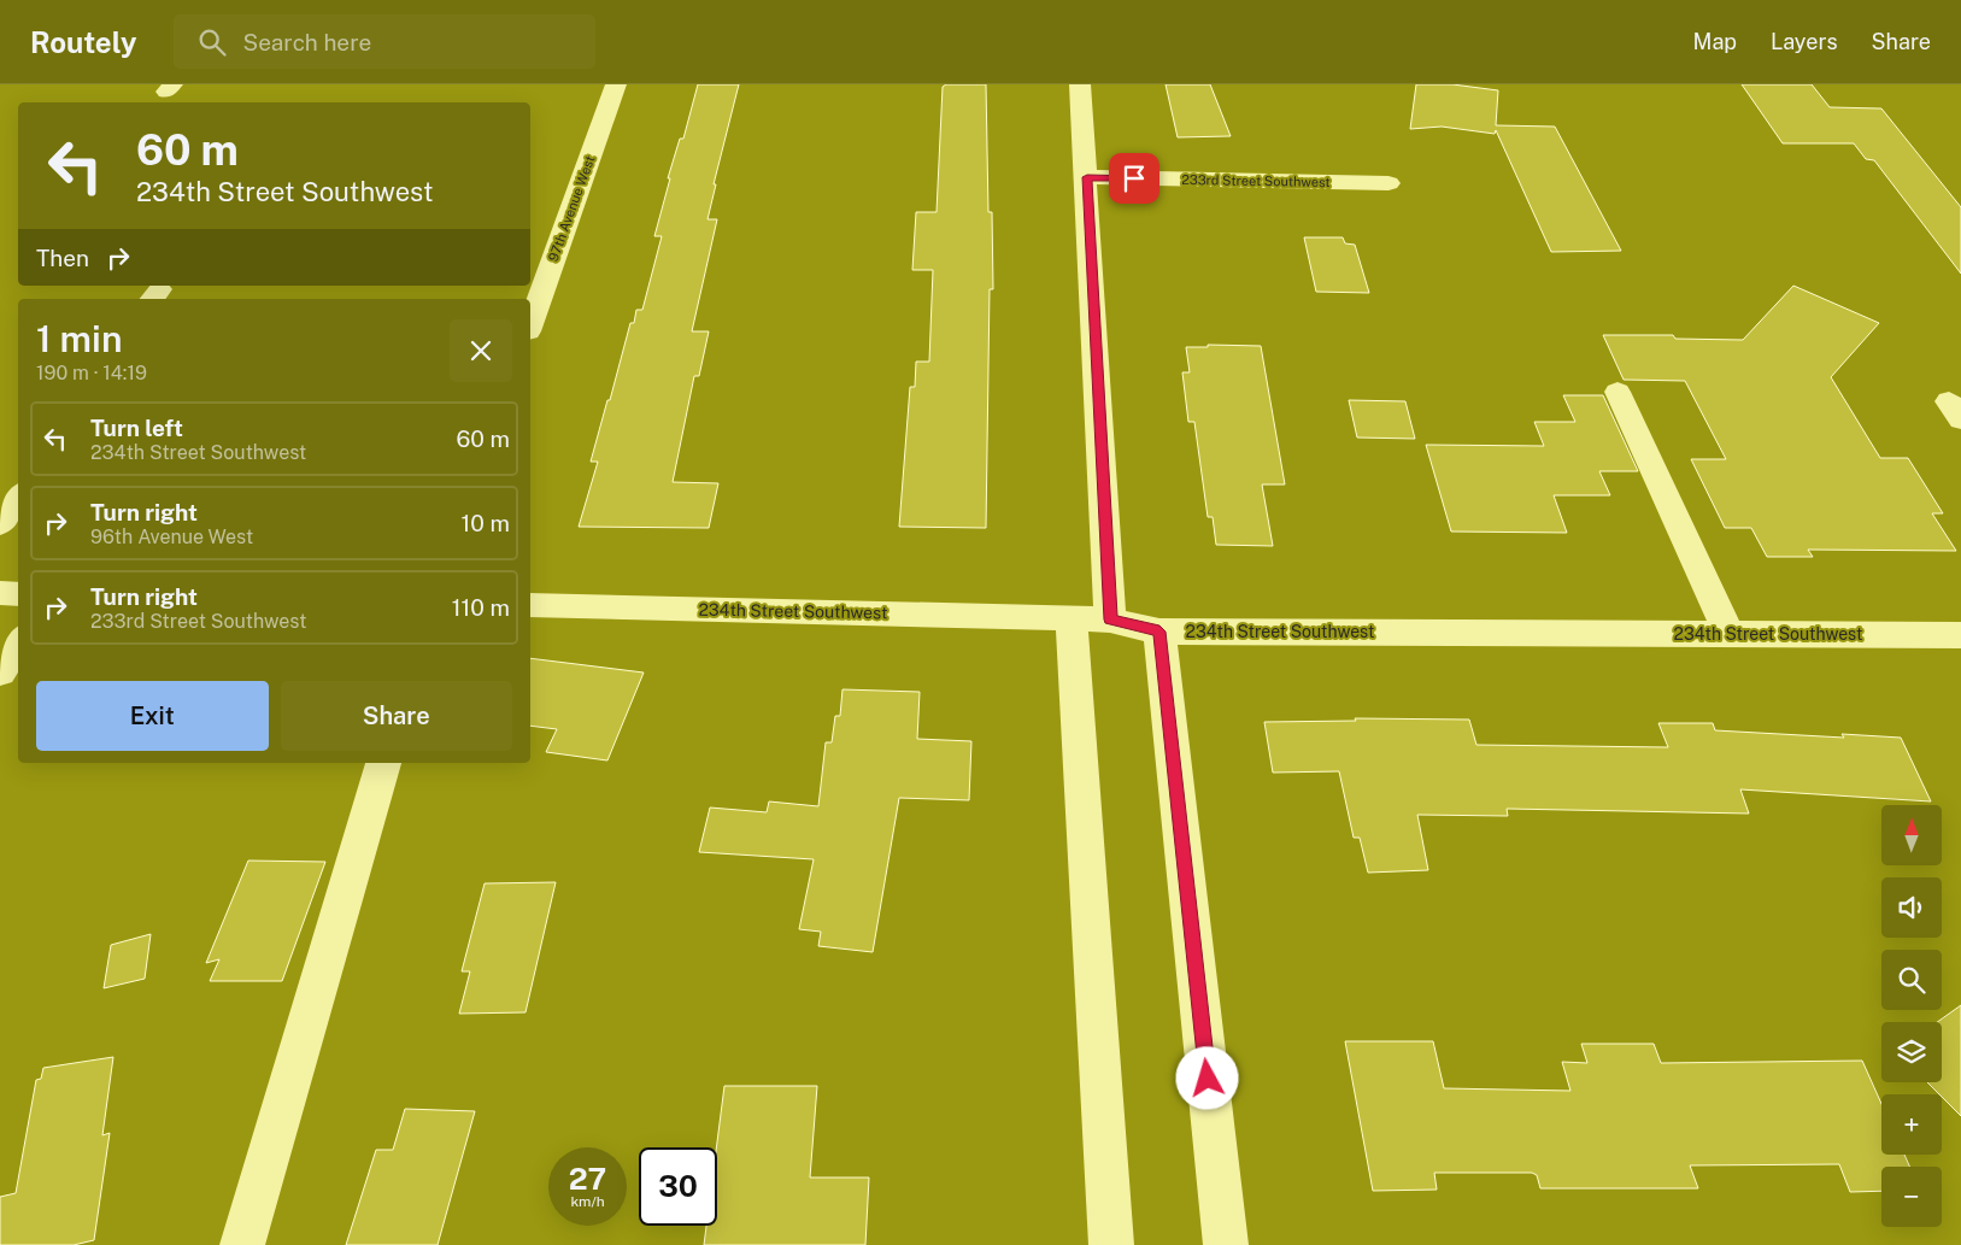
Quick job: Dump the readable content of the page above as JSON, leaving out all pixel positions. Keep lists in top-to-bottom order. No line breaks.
{"streets":{"street":["233rd Street Southwest","97th Avenue West","234th Street Southwest"]},"north":"top","page":{"header":"Routely","search":"Search here","nav":["Map","Layers","Share"],"turn":["60 m","234th Street Southwest"],"then":"Then","heading":["1 min","190 m · 14:19"],"list":[{"name":"Turn left","note":"234th Street Southwest","value":"60 m"},{"name":"Turn right","note":"96th Avenue West","value":"10 m"},{"name":"Turn right","note":"233rd Street Southwest","value":"110 m"}],"buttons":["Exit","Share"],"map_buttons":["+","−"],"speed":"27 km/h","limit":"30"}}
